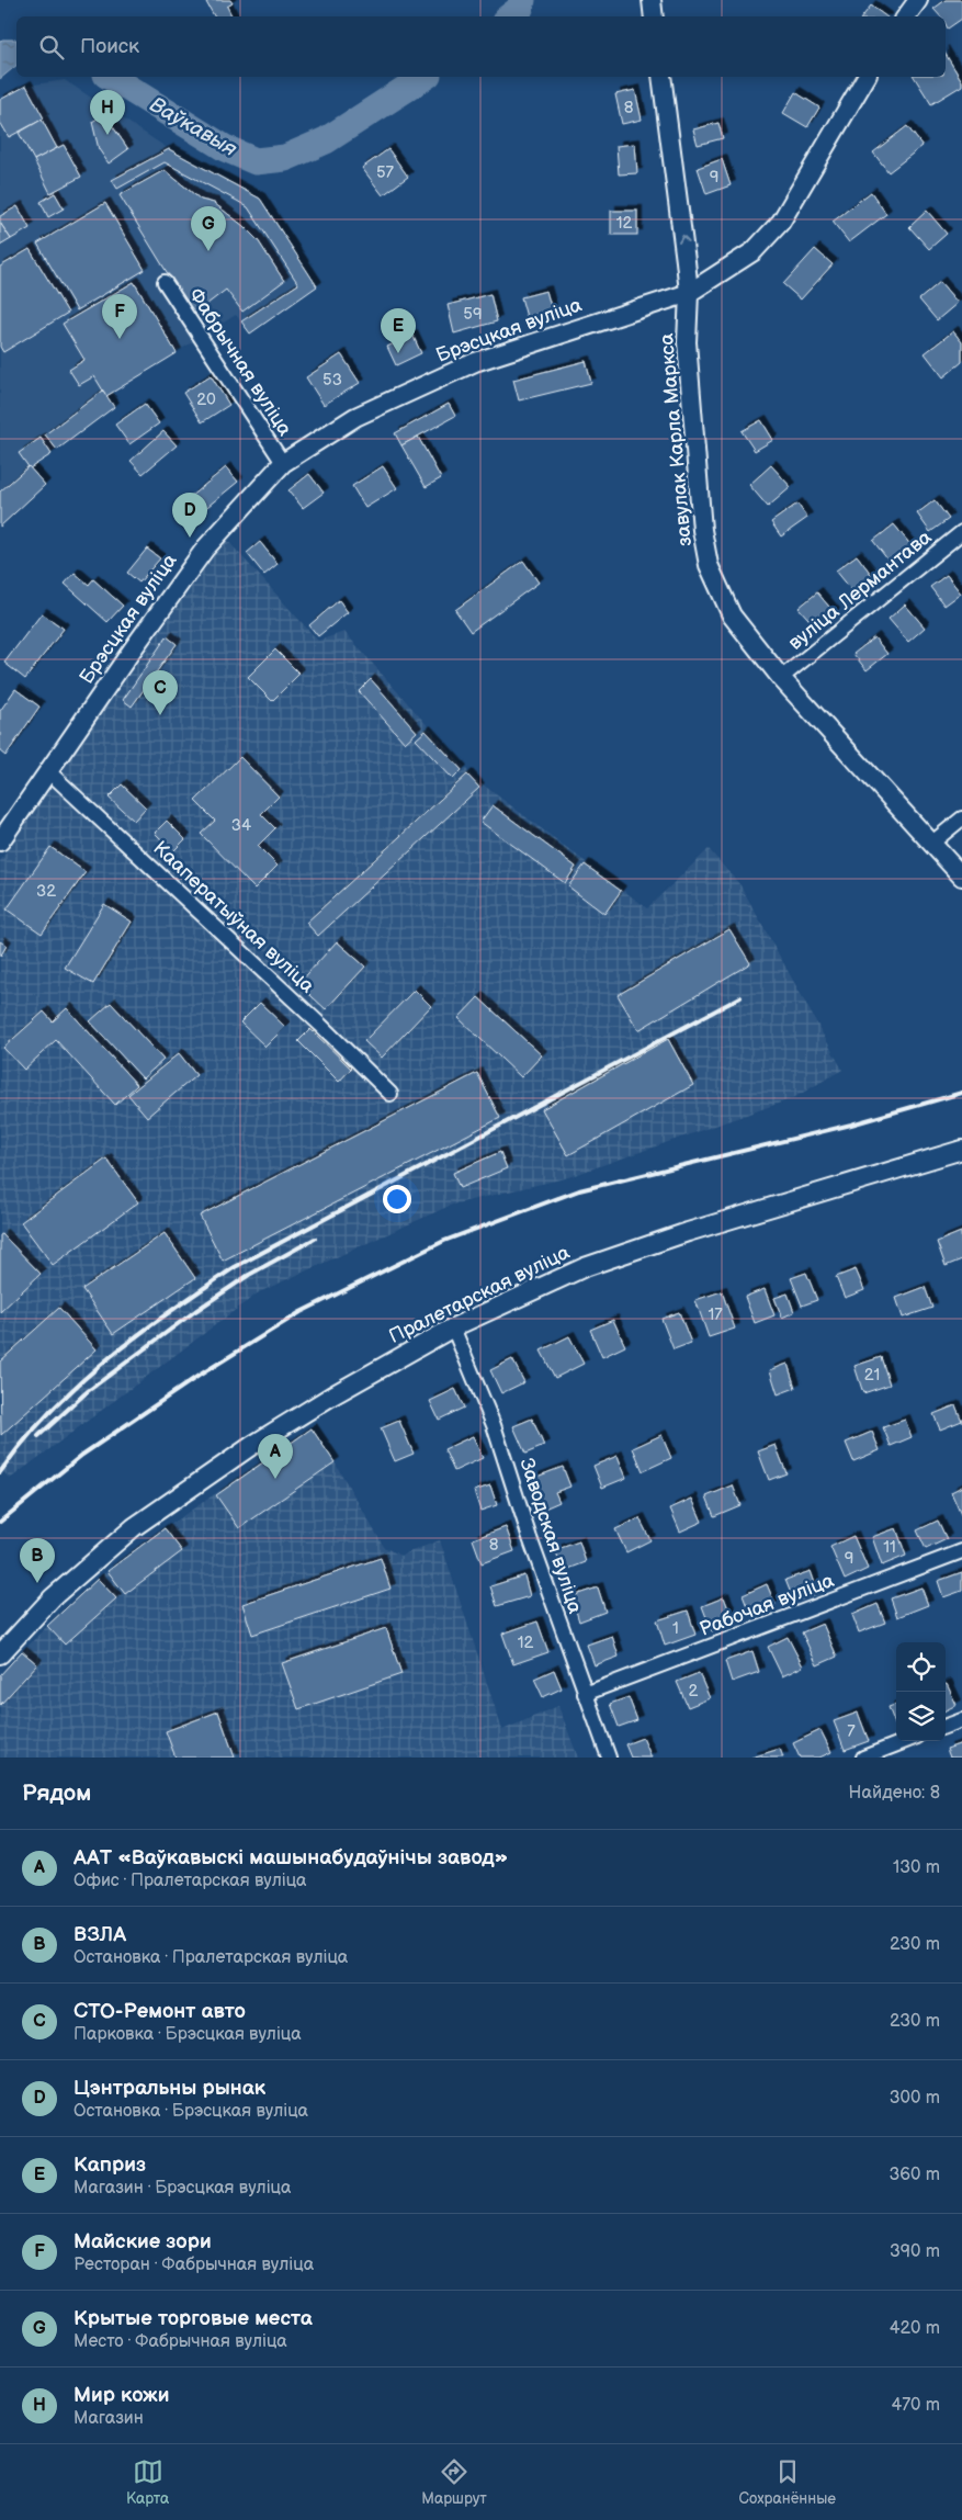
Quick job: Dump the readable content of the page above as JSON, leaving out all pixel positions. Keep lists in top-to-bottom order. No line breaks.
{"streets":{"street":["Брэсцкая вуліца","Фабрычная вуліца","завулак Карла Маркса","вуліца Лермантава","Кааператыўная вуліца","Пралетарская вуліца","Заводская вуліца","Рабочая вуліца"]},"crossings":[["Брэсцкая вуліца","Фабрычная вуліца"],["Брэсцкая вуліца","завулак Карла Маркса"],["Брэсцкая вуліца","Кааператыўная вуліца"],["завулак Карла Маркса","вуліца Лермантава"],["Пралетарская вуліца","Заводская вуліца"],["Заводская вуліца","Рабочая вуліца"]],"water":["Ваўкавыя"],"house_numbers":["8","57","9","12","59","53","20","34","32","17","21","8","11","9","1","12","2","7"],"page":{"search":"Поиск","pins":["H","G","F","E","D","C","A","B"],"heading":["Рядом","Найдено: 8"],"list":[{"mark":"A","name":"ААТ «Ваўкавыскі машынабудаўнічы завод»","note":"Офис · Пралетарская вуліца","value":"130 m"},{"mark":"B","name":"ВЗЛА","note":"Остановка · Пралетарская вуліца","value":"230 m"},{"mark":"C","name":"СТО-Ремонт авто","note":"Парковка · Брэсцкая вуліца","value":"230 m"},{"mark":"D","name":"Цэнтральны рынак","note":"Остановка · Брэсцкая вуліца","value":"300 m"},{"mark":"E","name":"Каприз","note":"Магазин · Брэсцкая вуліца","value":"360 m"},{"mark":"F","name":"Майские зори","note":"Ресторан · Фабрычная вуліца","value":"390 m"},{"mark":"G","name":"Крытые торговые места","note":"Место · Фабрычная вуліца","value":"420 m"},{"mark":"H","name":"Мир кожи","note":"Магазин","value":"470 m"}],"nav":["Карта","Маршрут","Сохранённые"]}}
